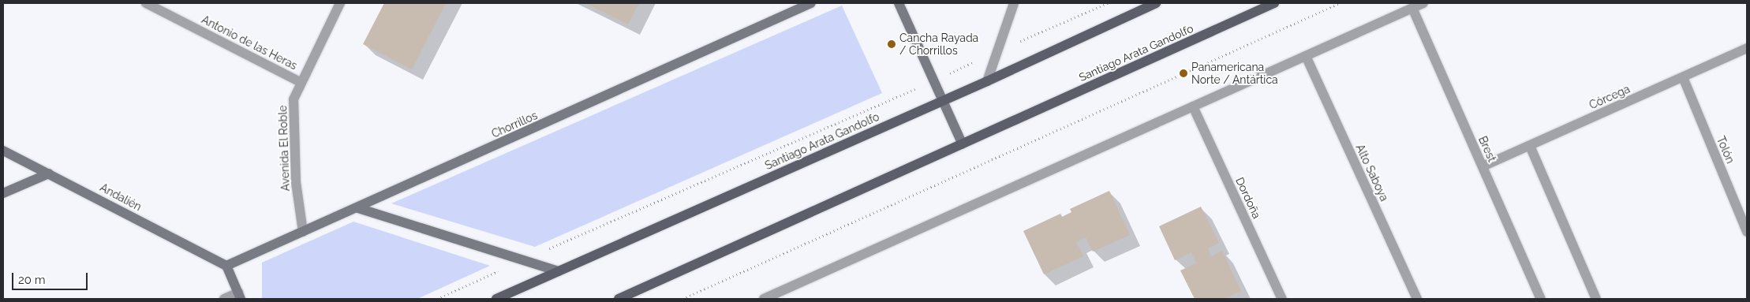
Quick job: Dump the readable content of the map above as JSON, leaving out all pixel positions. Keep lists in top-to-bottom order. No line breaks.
{"streets":{"main road":["Santiago Arata Gandolfo"],"street":["Antonio de las Heras","Córcega","Chorrillos","Avenida El Roble","Brest","Tolón","Alto Saboya","Andalién","Dordoña"]},"crossings":[["Antonio de las Heras","Avenida El Roble"],["Córcega","Brest"],["Córcega","Tolón"],["Chorrillos","Avenida El Roble"],["Chorrillos","Andalién"]],"places":["Cancha Rayada / Chorrillos","Panamericana Norte / Antártica"],"scale_bar":"20 m"}
